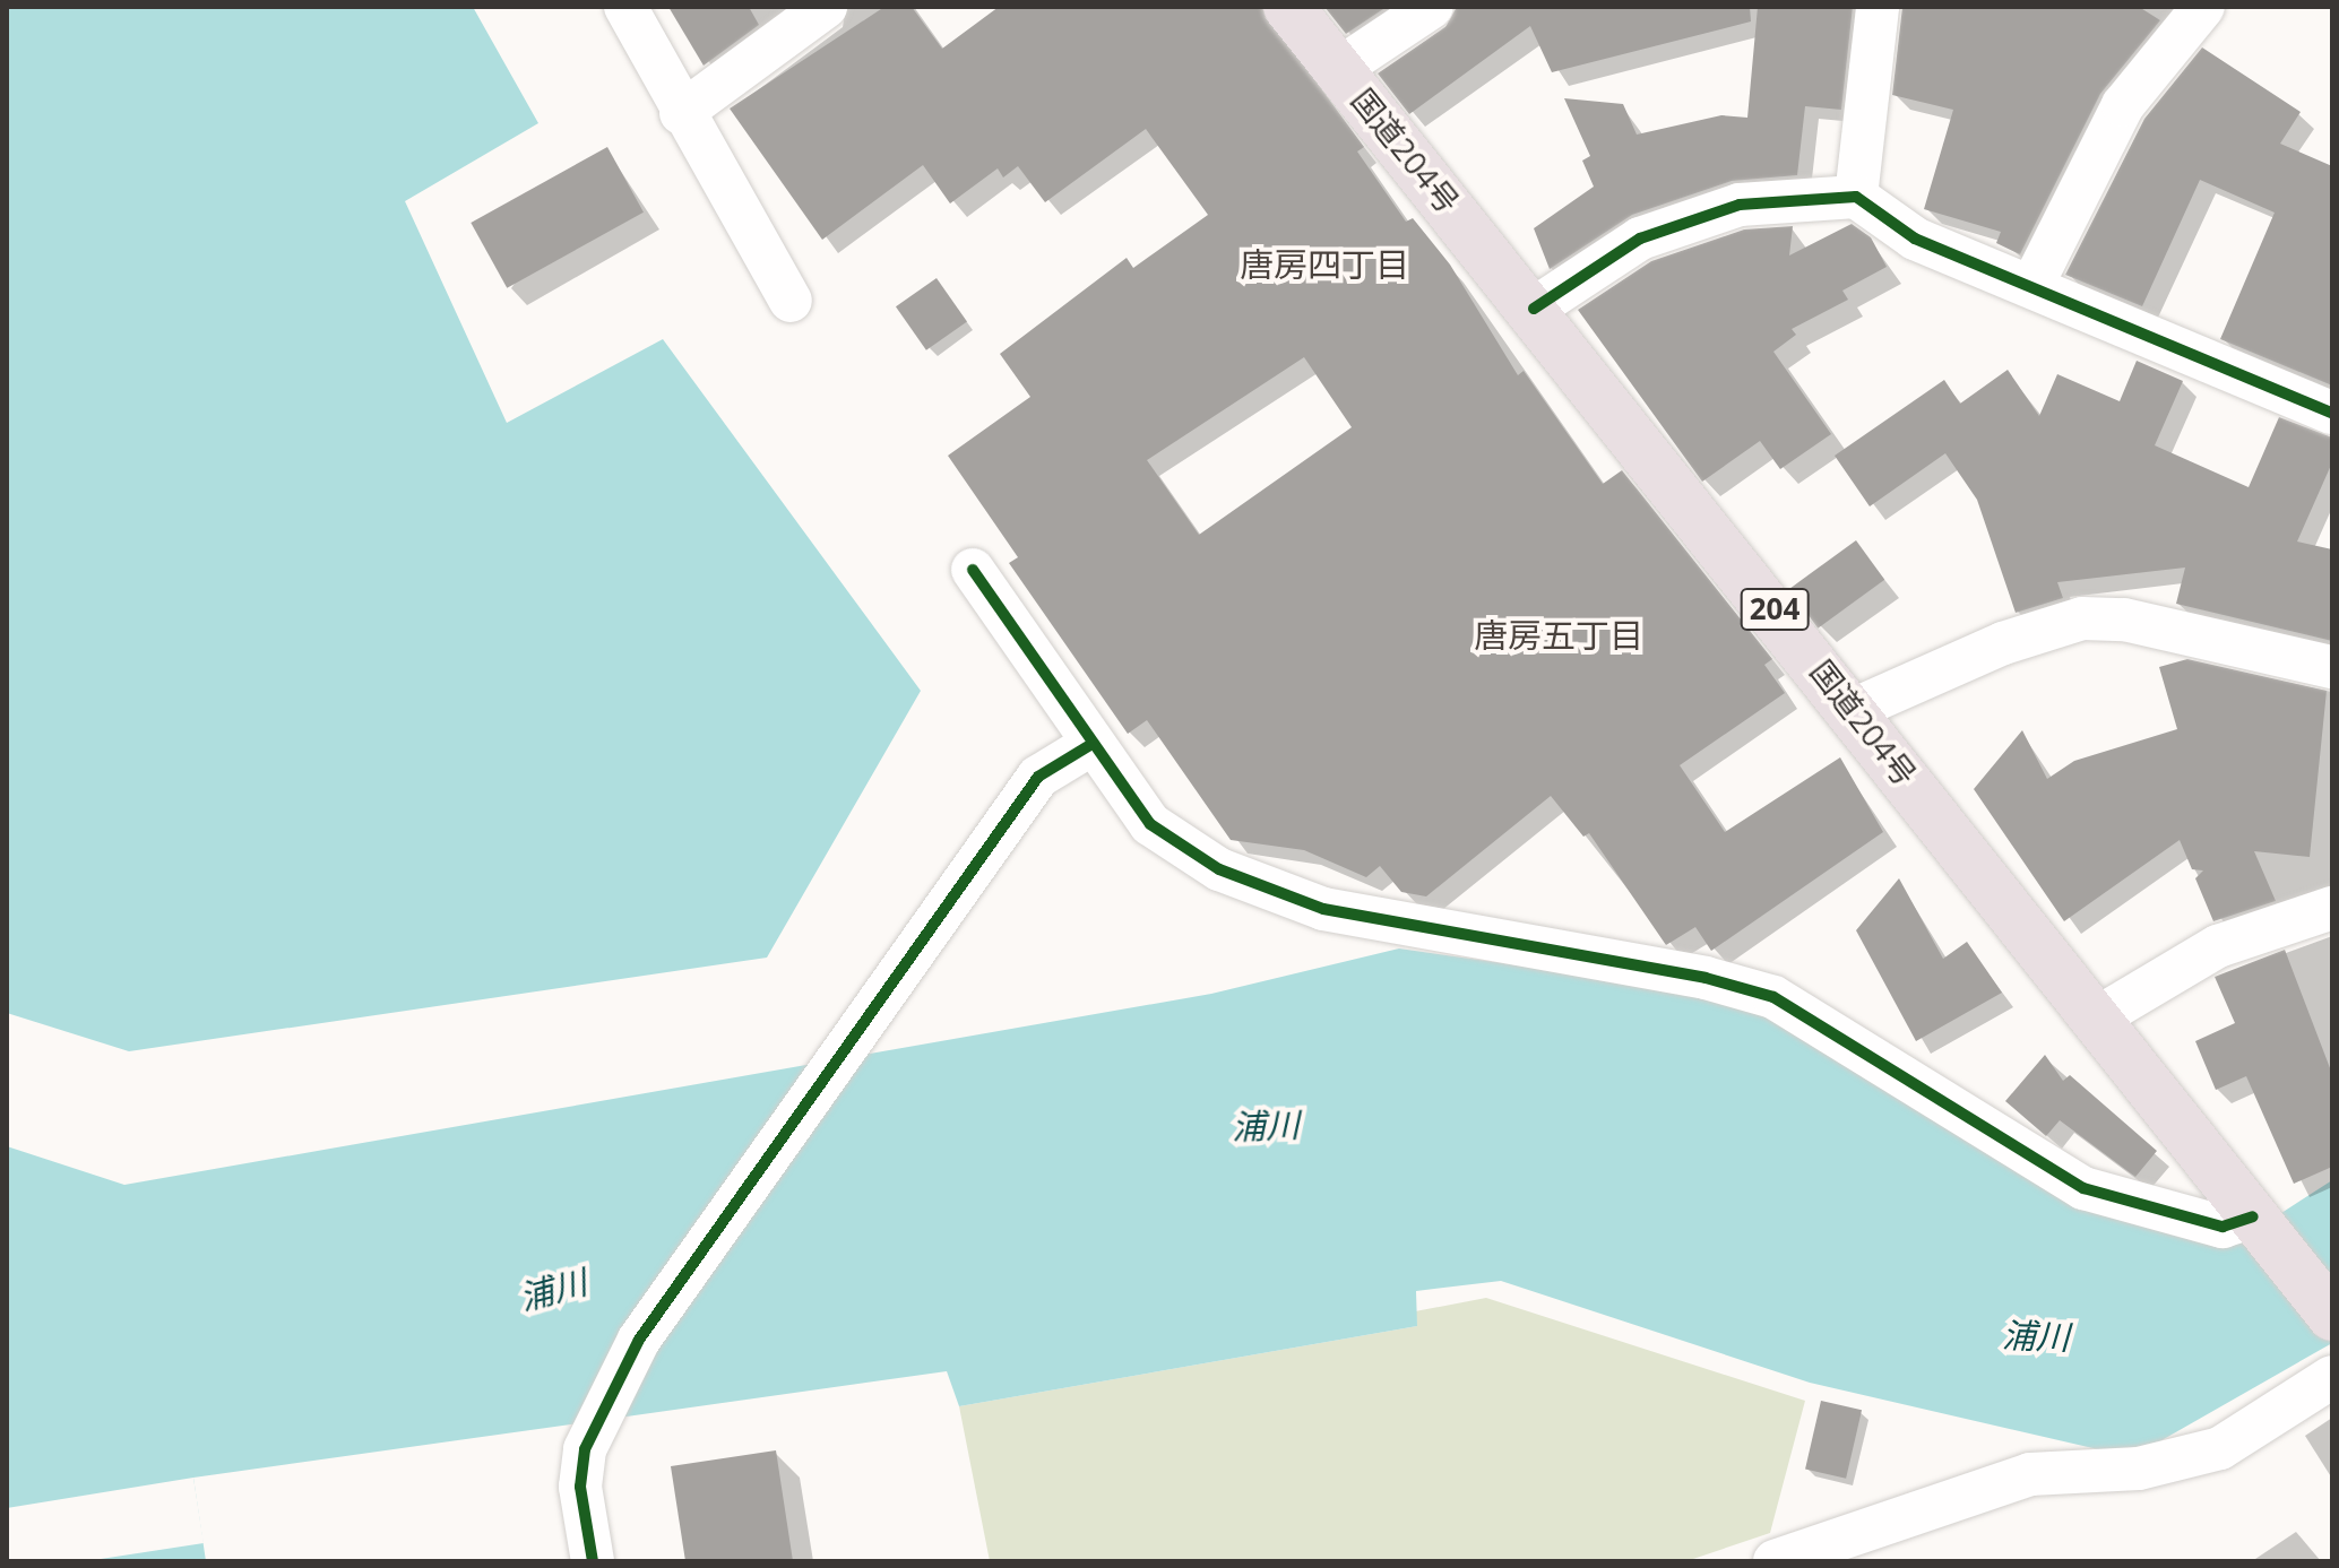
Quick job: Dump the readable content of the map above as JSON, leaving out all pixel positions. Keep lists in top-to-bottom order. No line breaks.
{"streets":{"highway":["国道204号","204"]},"districts":["唐房四丁目","唐房五丁目"],"water":["浦川"]}
